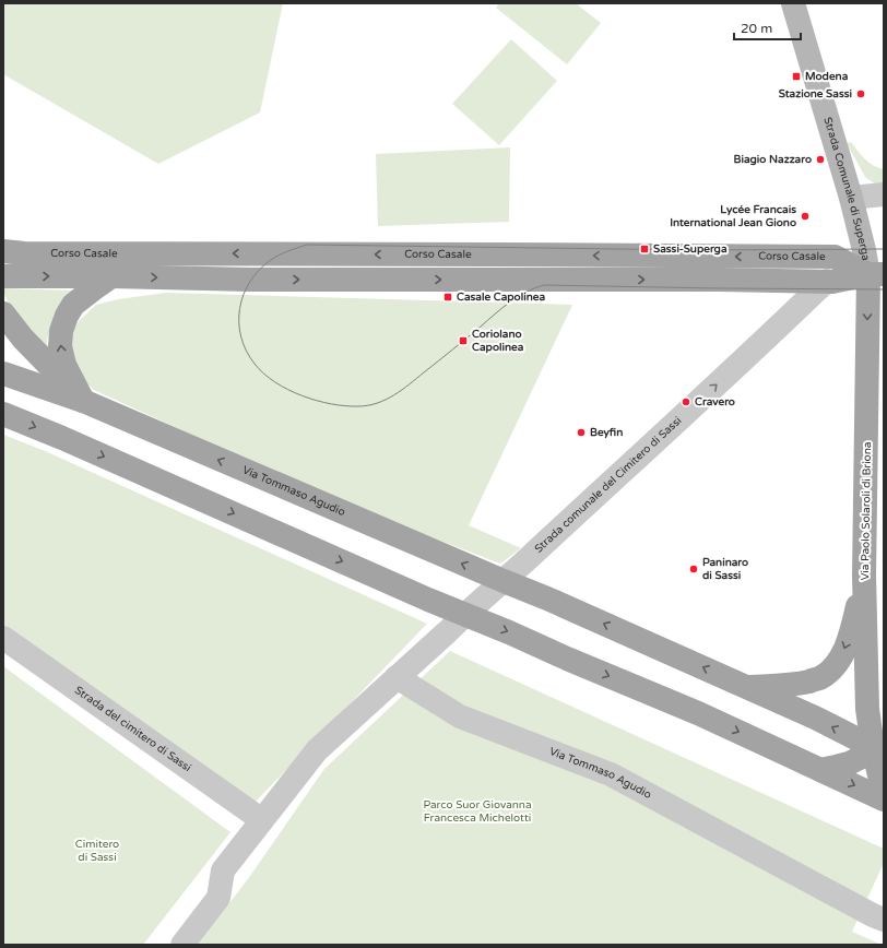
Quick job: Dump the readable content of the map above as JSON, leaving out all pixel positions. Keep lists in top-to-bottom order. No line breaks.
{"streets":{"main road":["Corso Casale","Via Tommaso Agudio","Via Paolo Solaroli di Briona"],"street":["Strada Comunale di Superga","Strada comunale del Cimitero di Sassi","Strada del cimitero di Sassi"]},"crossings":[["Strada Comunale di Superga","Corso Casale"],["Strada Comunale di Superga","Via Paolo Solaroli di Briona"],["Corso Casale","Via Paolo Solaroli di Briona"],["Strada comunale del Cimitero di Sassi","Via Tommaso Agudio"],["Via Tommaso Agudio","Via Paolo Solaroli di Briona"]],"one_way":["Strada comunale del Cimitero di Sassi","Via Paolo Solaroli di Briona"],"parks":["Parco Suor Giovanna Francesca Michelotti","Cimitero di Sassi"],"places":{"transit":["Modena","Sassi-Superga","Casale Capolinea","Coriolano Capolinea"],"other":["Stazione Sassi","Biagio Nazzaro","Lycée Francais International Jean Giono","Cravero","Beyfin","Paninaro di Sassi"]},"scale_bar":"20 m"}
